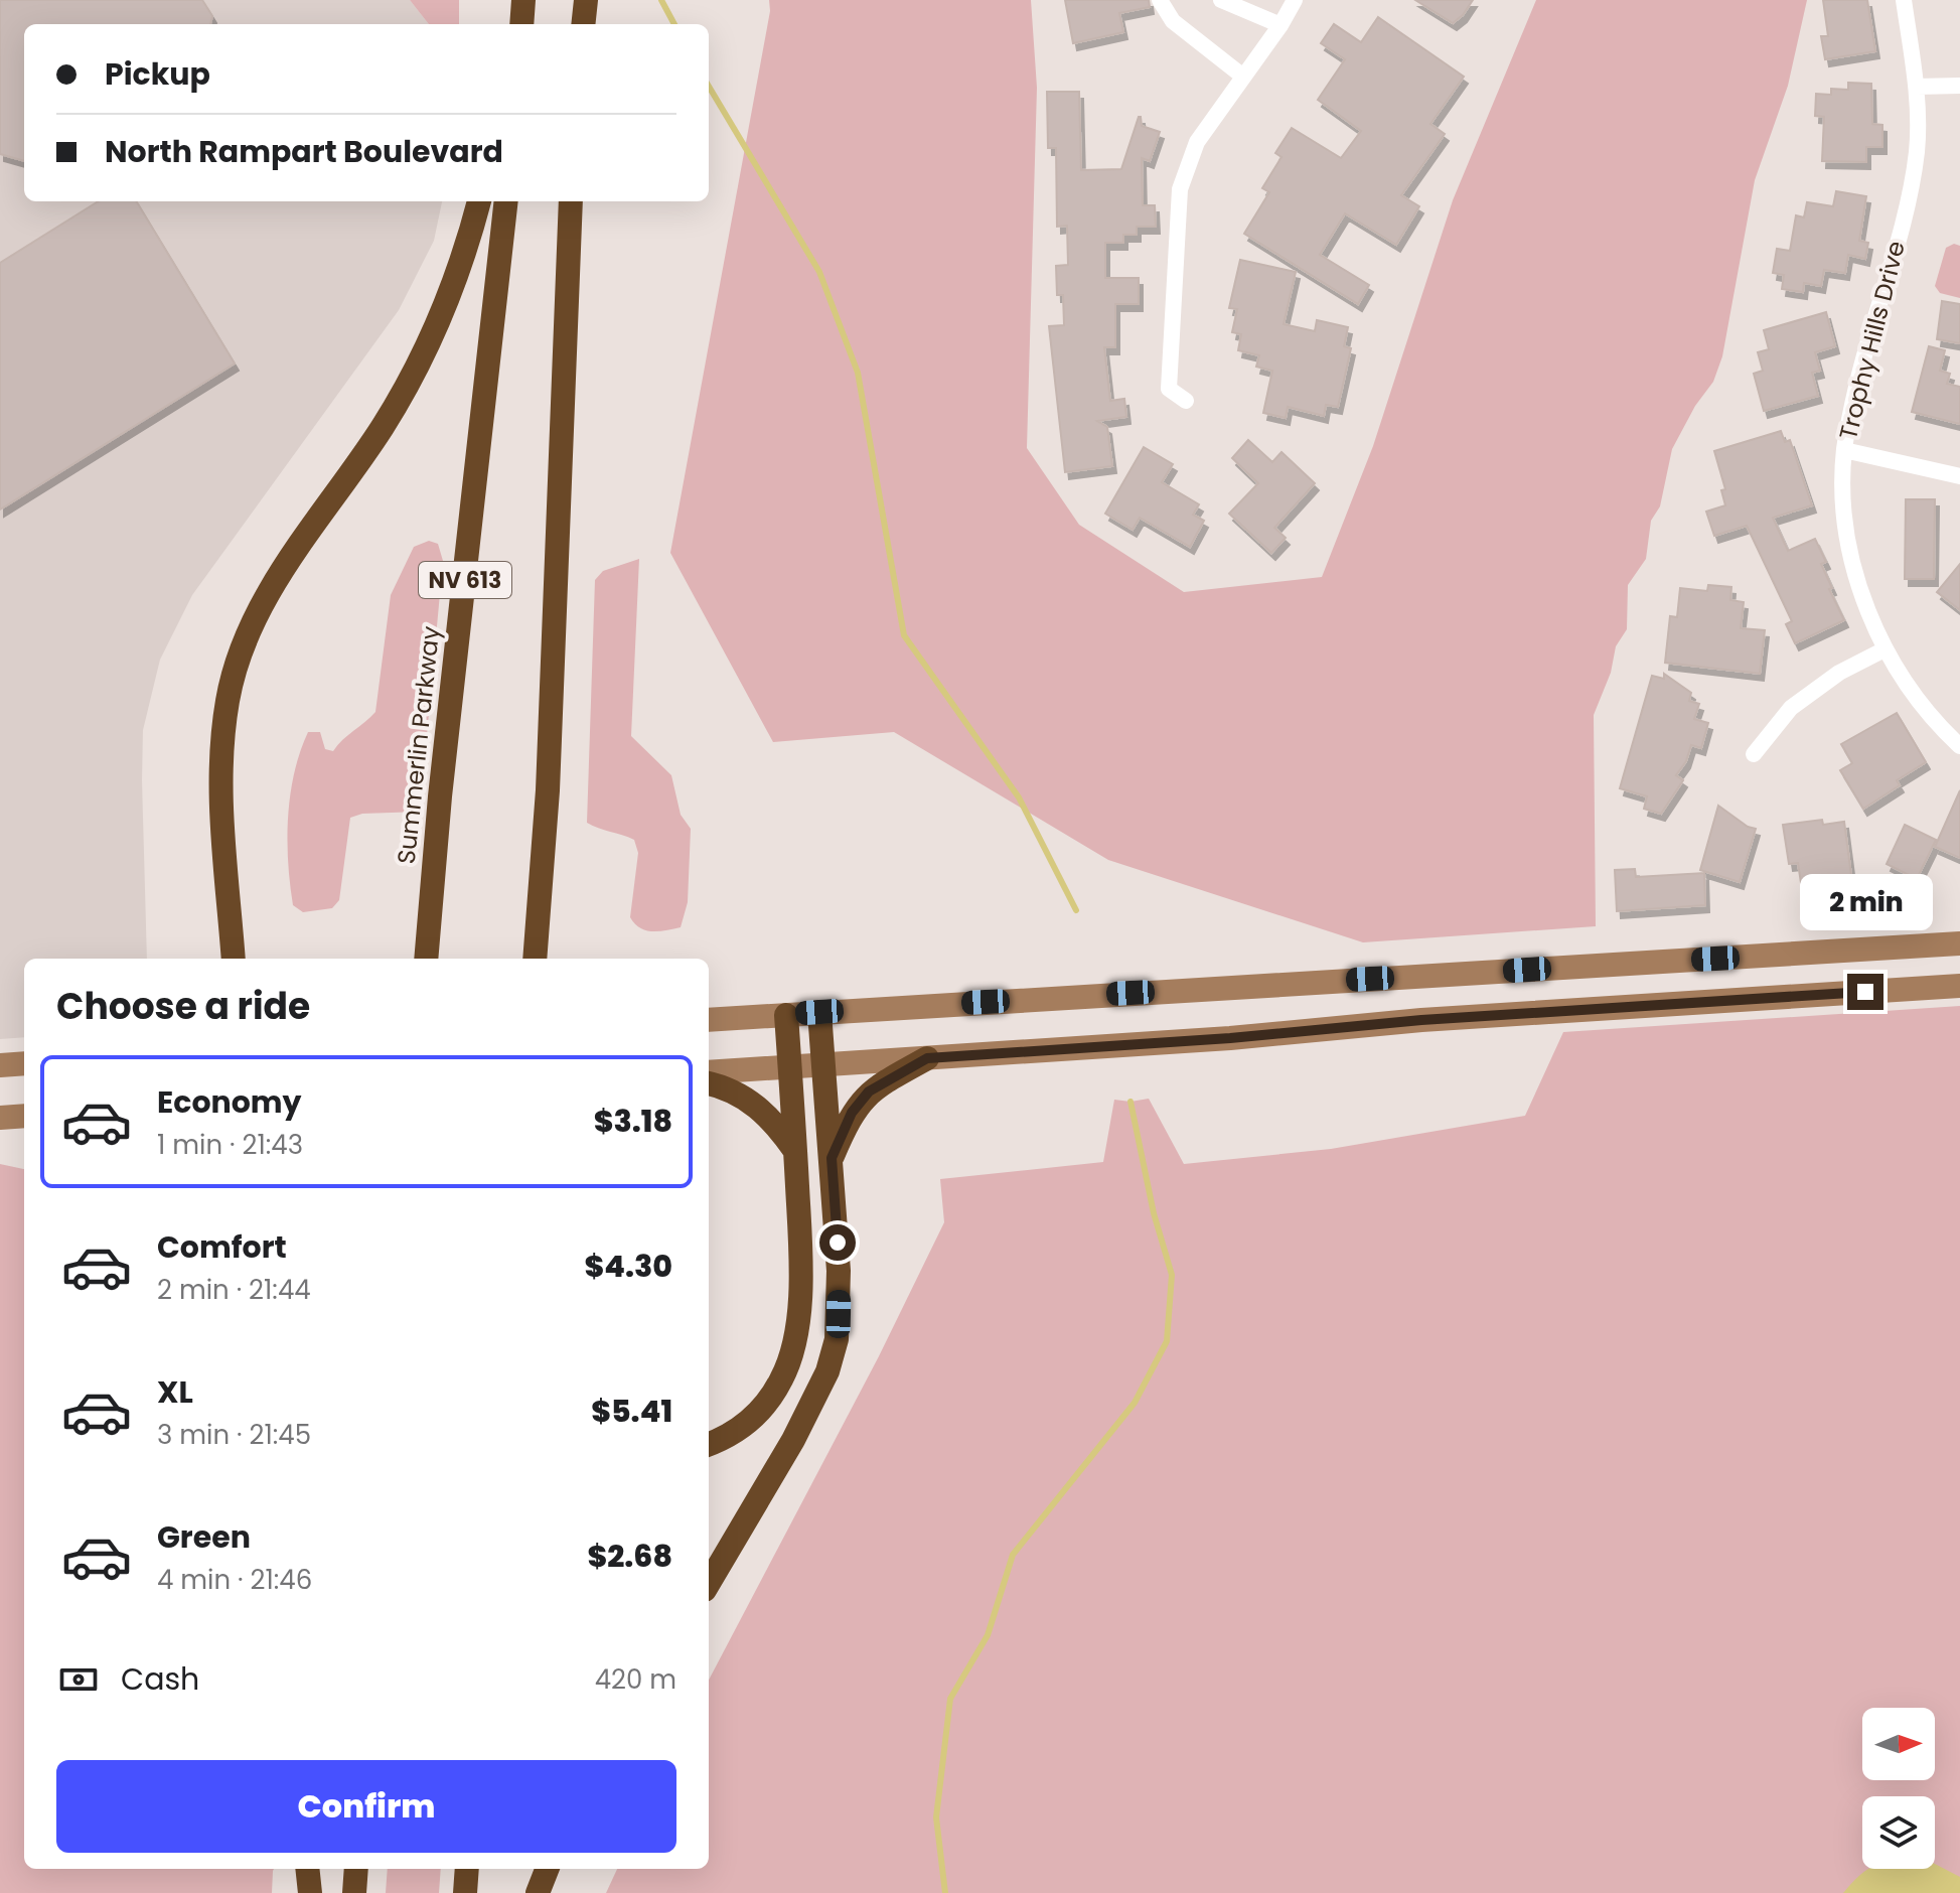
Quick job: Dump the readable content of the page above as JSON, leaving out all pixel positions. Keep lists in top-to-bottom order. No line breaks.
{"streets":{"highway":["NV 613","Summerlin Parkway"],"street":["Trophy Hills Drive"]},"north":"right","page":{"banner":["Pickup","North Rampart Boulevard"],"bubble":"2 min","heading":"Choose a ride","list":[{"name":"Economy","note":"1 min · 21:43","value":"$3.18"},{"name":"Comfort","note":"2 min · 21:44","value":"$4.30"},{"name":"XL","note":"3 min · 21:45","value":"$5.41"},{"name":"Green","note":"4 min · 21:46","value":"$2.68"}],"pay":["Cash","420 m"],"buttons":"Confirm"}}
